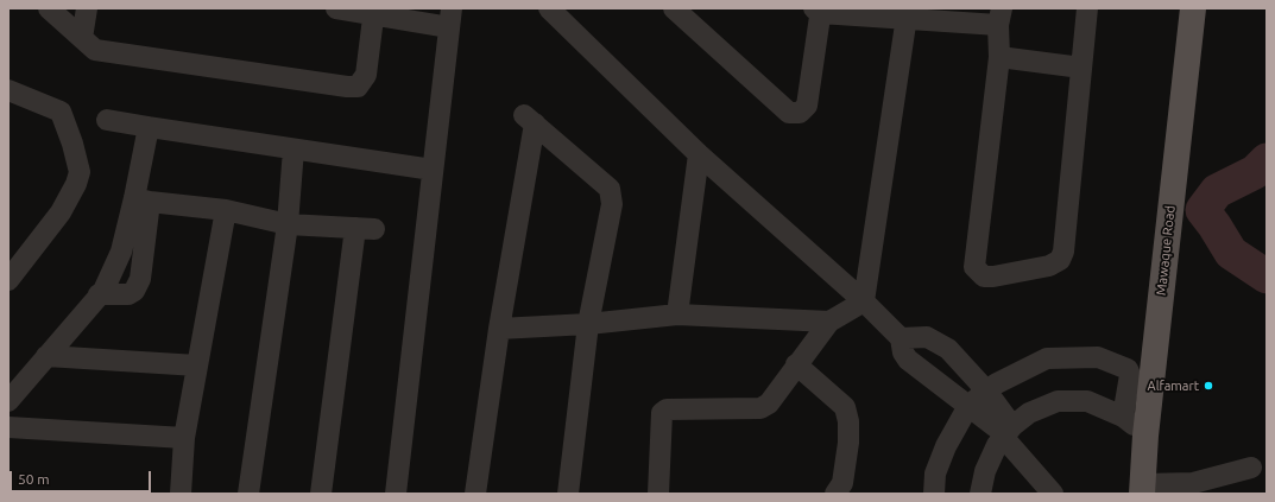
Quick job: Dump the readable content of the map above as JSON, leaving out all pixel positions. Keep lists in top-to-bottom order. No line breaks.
{"streets":{"main road":["Mawaque Road"]},"places":["Alfamart"],"scale_bar":"50 m"}
